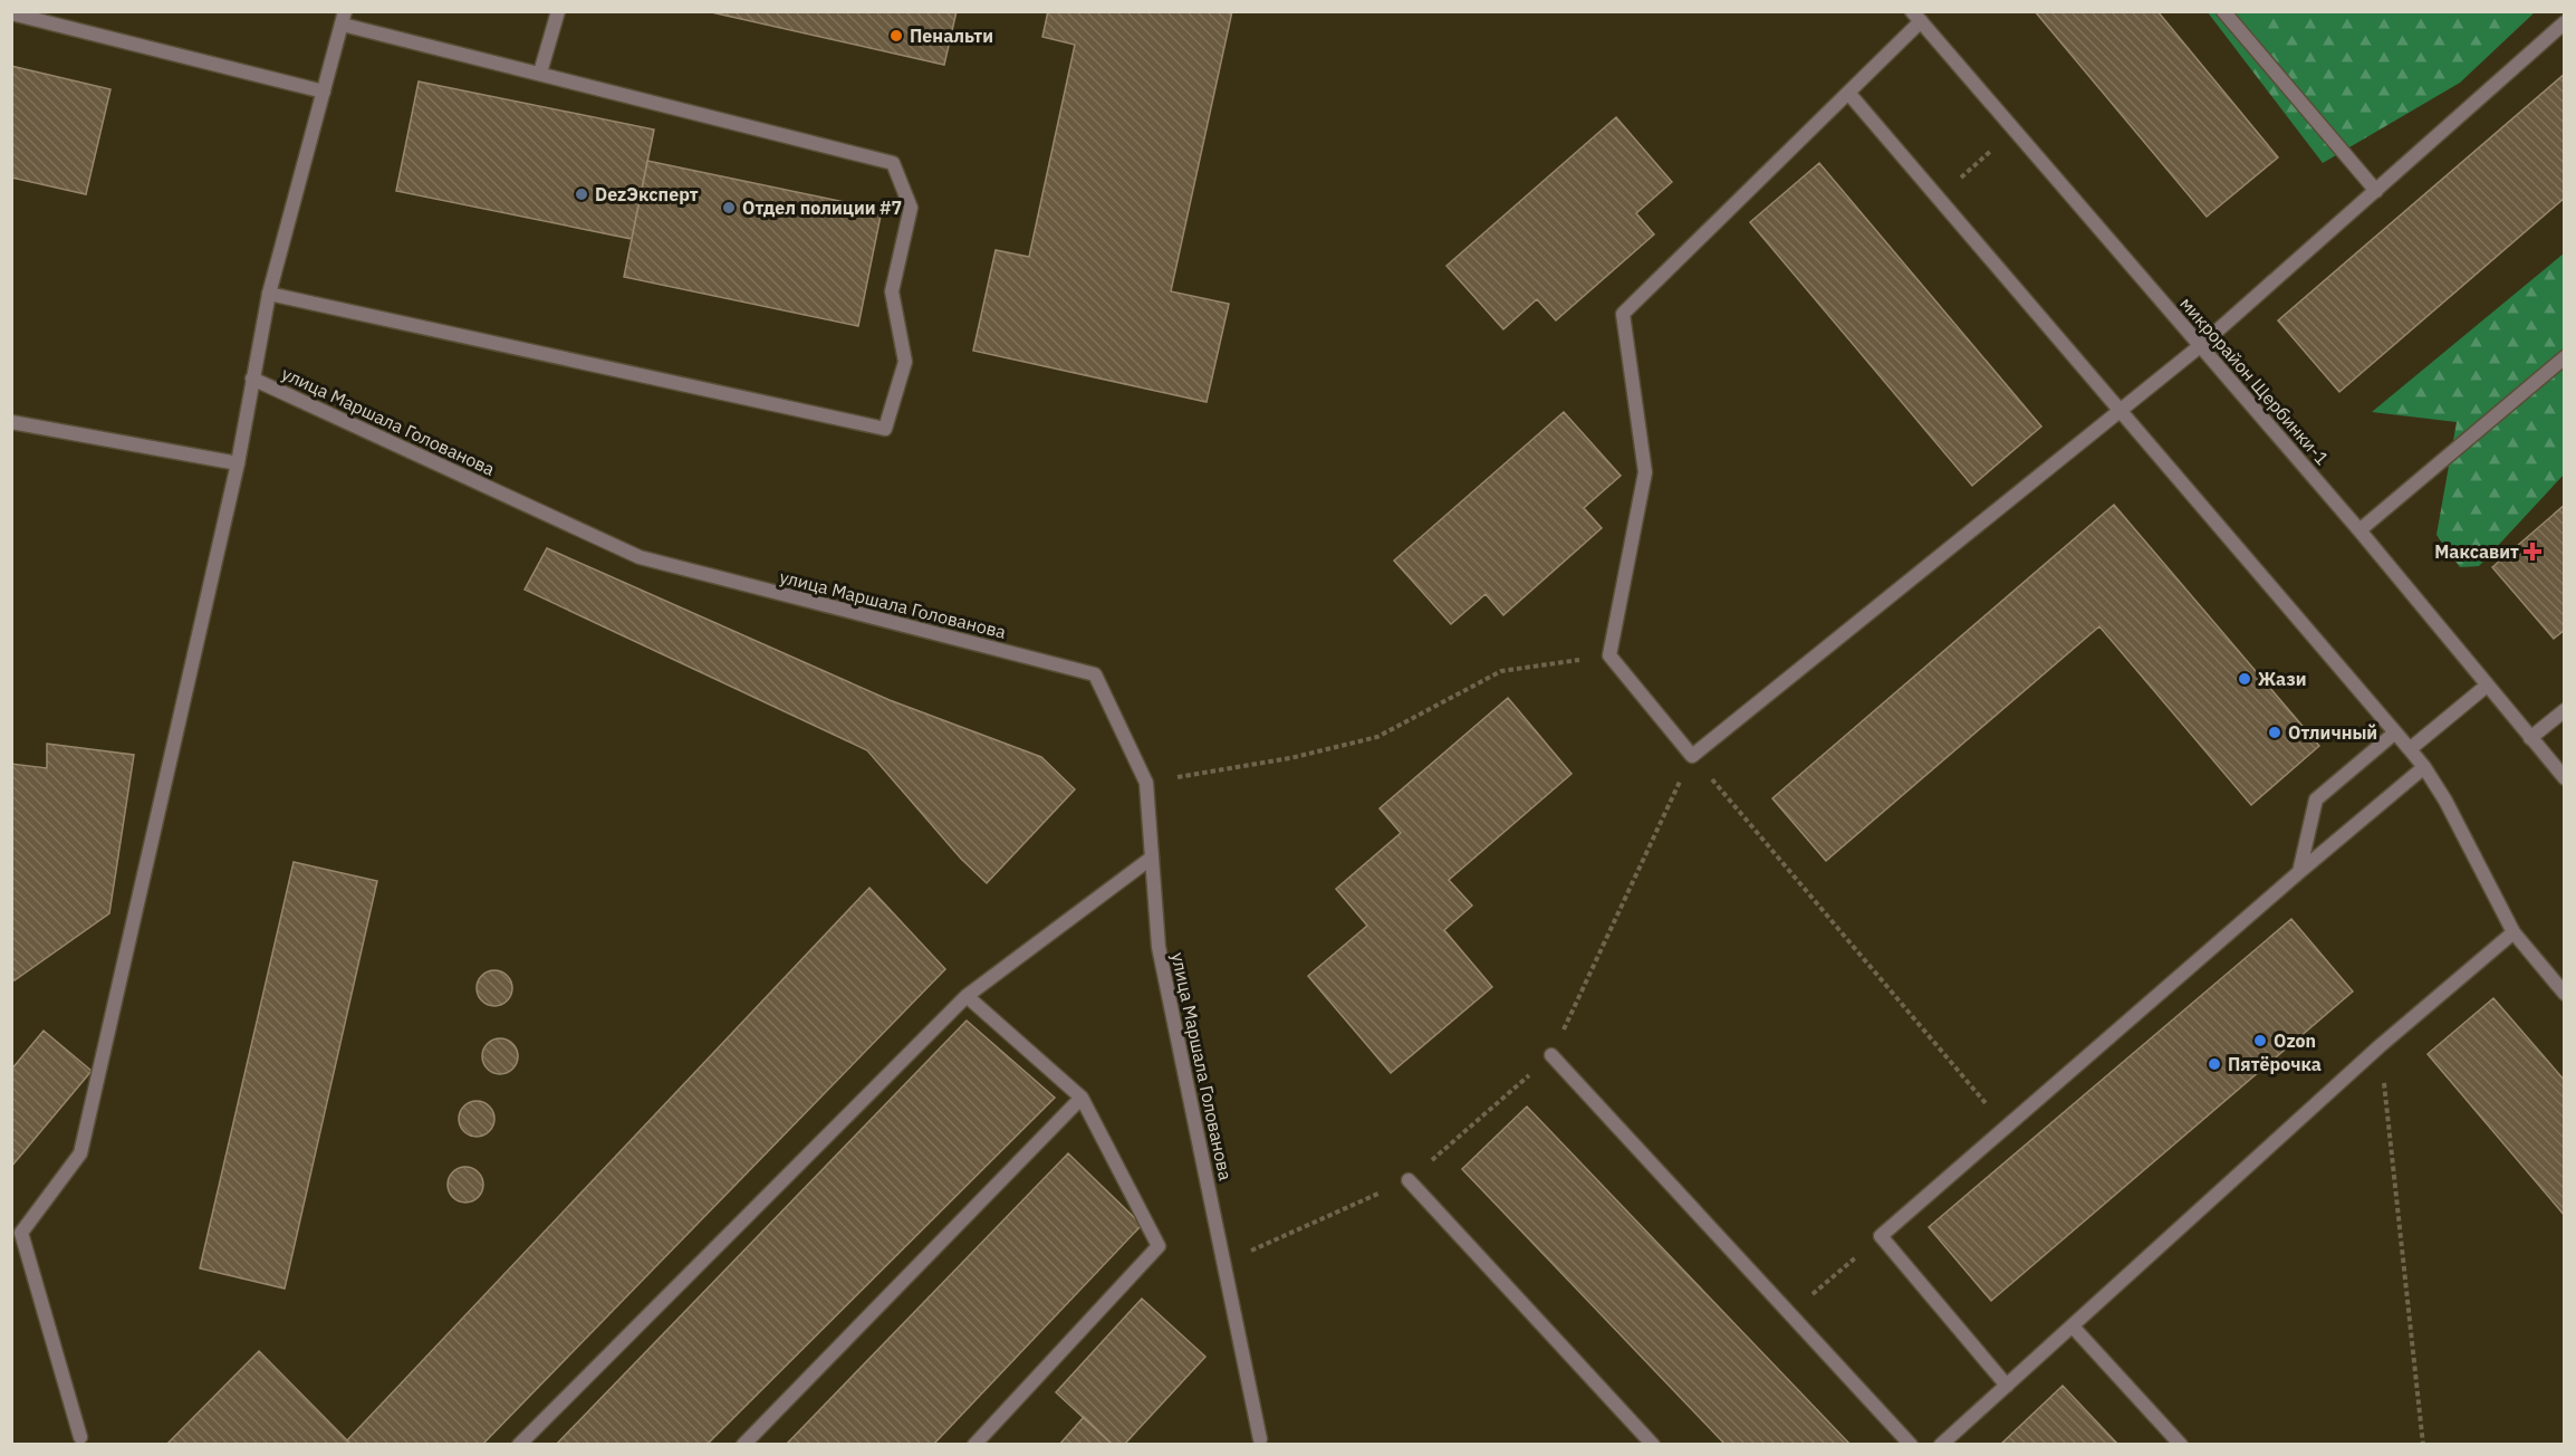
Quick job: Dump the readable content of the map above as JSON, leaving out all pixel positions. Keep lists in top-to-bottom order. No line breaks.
{"streets":{"street":["микрорайон Щербинки-1","улица Маршала Голованова"]},"places":{"other":["Пенальти","DezЭксперт","Отдел полиции #7","Жази","Отличный","Ozon","Пятёрочка"],"health":["Максавит"]}}
